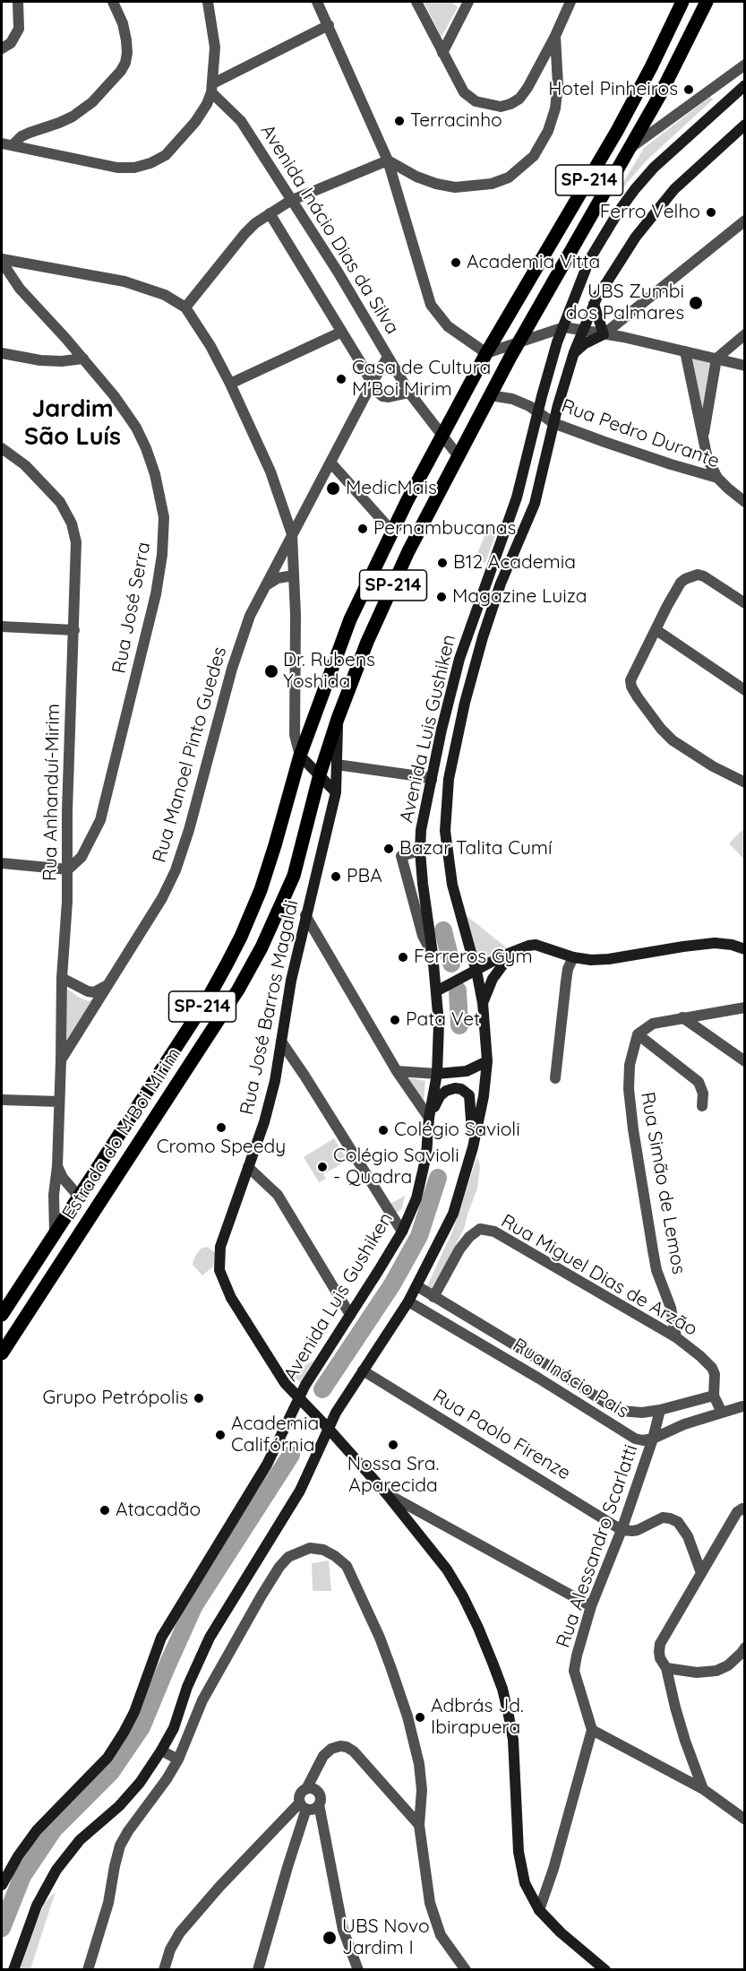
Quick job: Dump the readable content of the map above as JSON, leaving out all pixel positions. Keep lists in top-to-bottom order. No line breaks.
{"streets":{"main road":["SP-214","Avenida Luis Gushiken","Rua José Barros Magaldi","Estrada do M'Boi Mirim"],"street":["Avenida Inácio Dias da Silva","Rua Pedro Durante","Rua José Serra","Rua Manoel Pinto Guedes","Rua Anhanduí-Mirim","Rua Simão de Lemos","Rua Miguel Dias de Arzão","Rua Inácio Pais","Rua Paolo Firenze","Rua Alessandro Scarlatti"]},"crossings":[["Avenida Inácio Dias da Silva","Rua Manoel Pinto Guedes"],["Avenida Inácio Dias da Silva","Estrada do M'Boi Mirim"],["Rua Pedro Durante","Avenida Luis Gushiken"],["Rua Pedro Durante","Estrada do M'Boi Mirim"],["Rua José Serra","Rua Anhanduí-Mirim"],["Avenida Luis Gushiken","Rua José Barros Magaldi"],["Avenida Luis Gushiken","Rua Inácio Pais"],["Avenida Luis Gushiken","Rua Paolo Firenze"],["Rua Manoel Pinto Guedes","Rua Anhanduí-Mirim"],["Rua Anhanduí-Mirim","Estrada do M'Boi Mirim"],["Rua José Barros Magaldi","Estrada do M'Boi Mirim"],["Rua Simão de Lemos","Rua Miguel Dias de Arzão"],["Rua Miguel Dias de Arzão","Rua Inácio Pais"],["Rua Inácio Pais","Rua Alessandro Scarlatti"],["Rua Paolo Firenze","Rua Alessandro Scarlatti"]],"districts":["Jardim São Luís"],"places":["Hotel Pinheiros","Terracinho","Ferro Velho","Academia Vitta","UBS Zumbi dos Palmares","Casa de Cultura M'Boi Mirim","MedicMais","Pernambucanas","B12 Academia","Magazine Luiza","Dr. Rubens Yoshida","Bazar Talita Cumí","PBA","Ferreros Gym","Pata Vet","Cromo Speedy","Colégio Savioli","Colégio Savioli - Quadra","Grupo Petrópolis","Academia Califórnia","Nossa Sra. Aparecida","Atacadão","Adbrás Jd. Ibirapuera","UBS Novo Jardim I"]}
